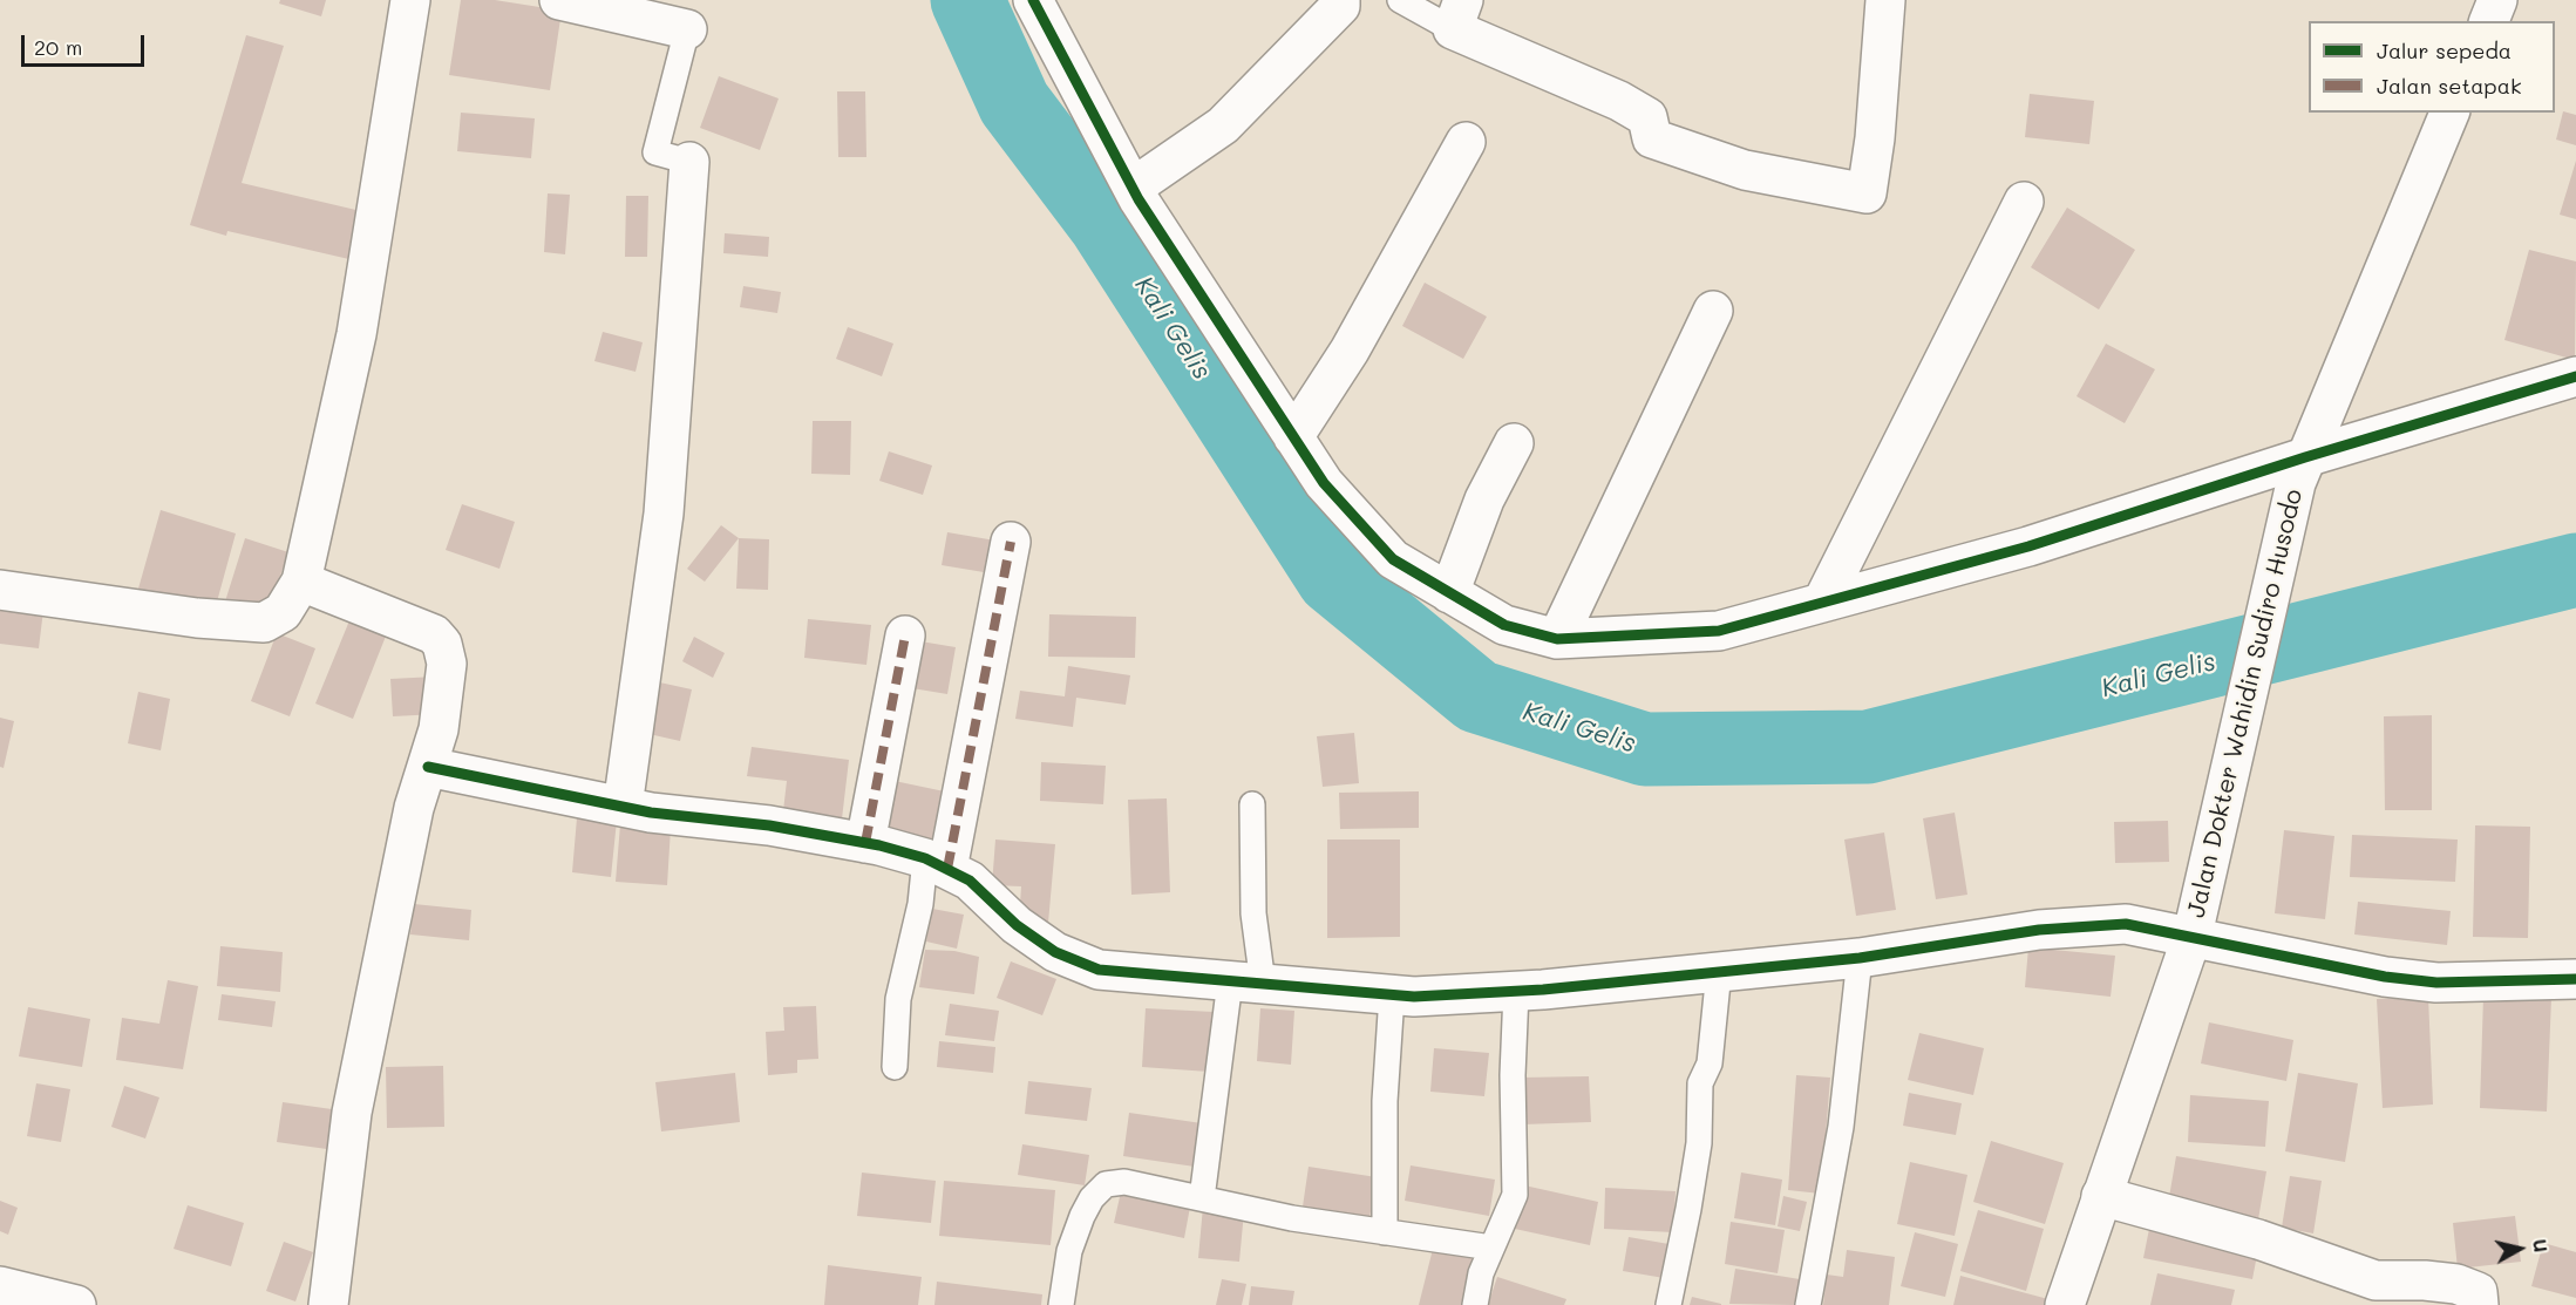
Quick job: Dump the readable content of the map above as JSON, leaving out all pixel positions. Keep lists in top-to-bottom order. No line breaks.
{"streets":{"street":["Jalan Dokter Wahidin Sudiro Husodo"]},"water":["Kali Gelis"],"legend":["Jalur sepeda","Jalan setapak"],"scale_bar":"20 m","north":"right"}
